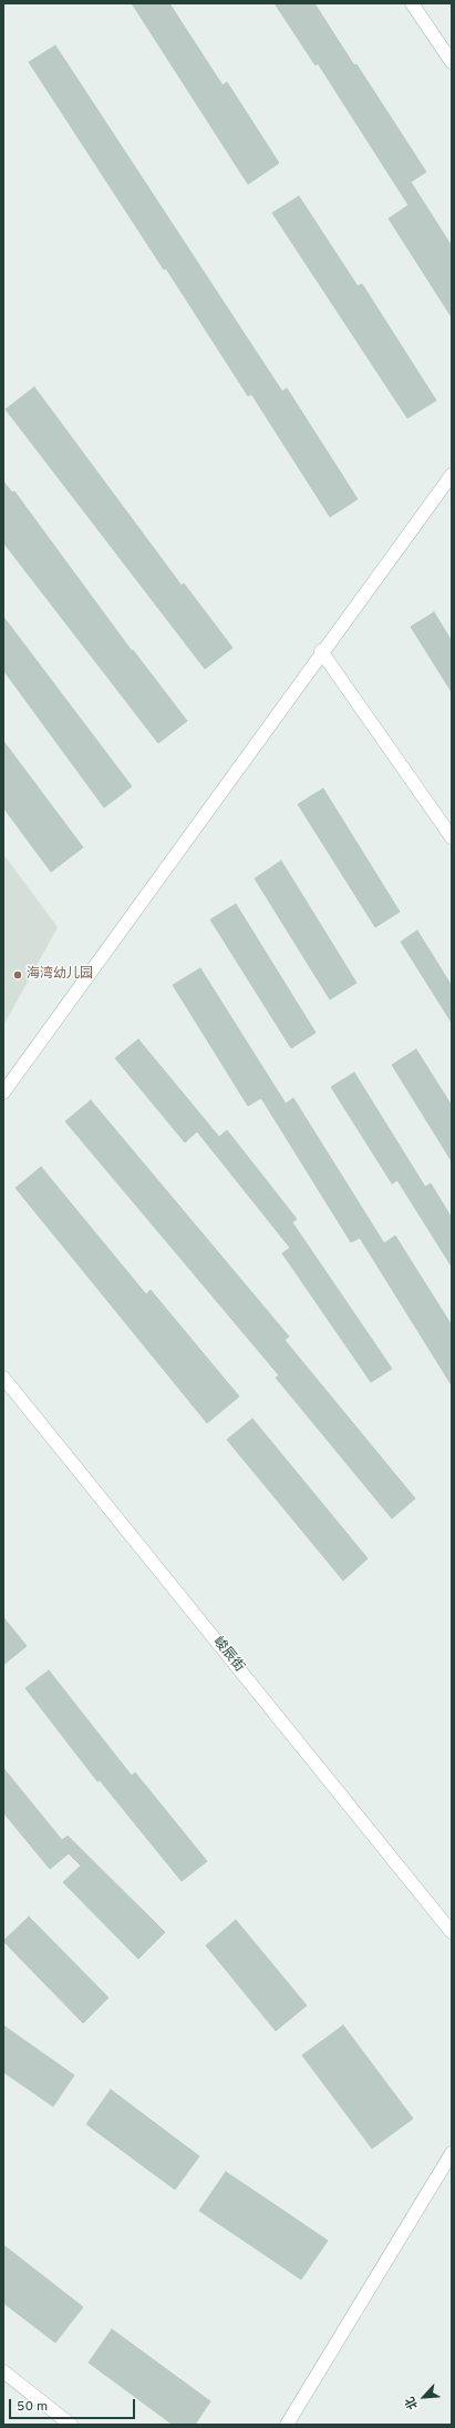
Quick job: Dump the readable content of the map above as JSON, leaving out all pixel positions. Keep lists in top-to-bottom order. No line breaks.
{"streets":{"street":["峻辰街"]},"places":["海湾幼儿园"],"scale_bar":"50 m","north":"bottom left"}
